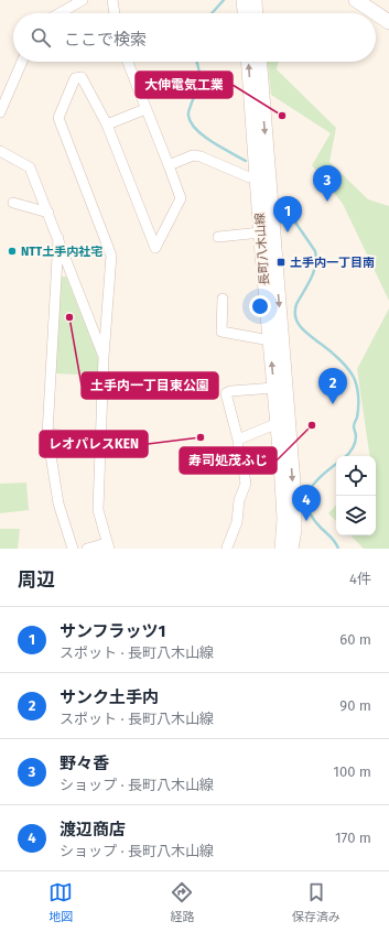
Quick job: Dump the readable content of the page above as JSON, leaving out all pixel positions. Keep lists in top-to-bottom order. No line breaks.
{"streets":{"street":["長町八木山線"]},"places":{"other":["大伸電気工業","NTT土手内社宅","土手内一丁目東公園","寿司処茂ふじ","レオパレスKEN"],"transit":["土手内一丁目南"]},"page":{"search":"ここで検索","pins":["3","1","2","4"],"heading":["周辺","4件"],"list":[{"mark":"1","name":"サンフラッツ1","note":"スポット · 長町八木山線","value":"60 m"},{"mark":"2","name":"サンク土手内","note":"スポット · 長町八木山線","value":"90 m"},{"mark":"3","name":"野々香","note":"ショップ · 長町八木山線","value":"100 m"},{"mark":"4","name":"渡辺商店","note":"ショップ · 長町八木山線","value":"170 m"}],"nav":["地図","経路","保存済み"]}}
